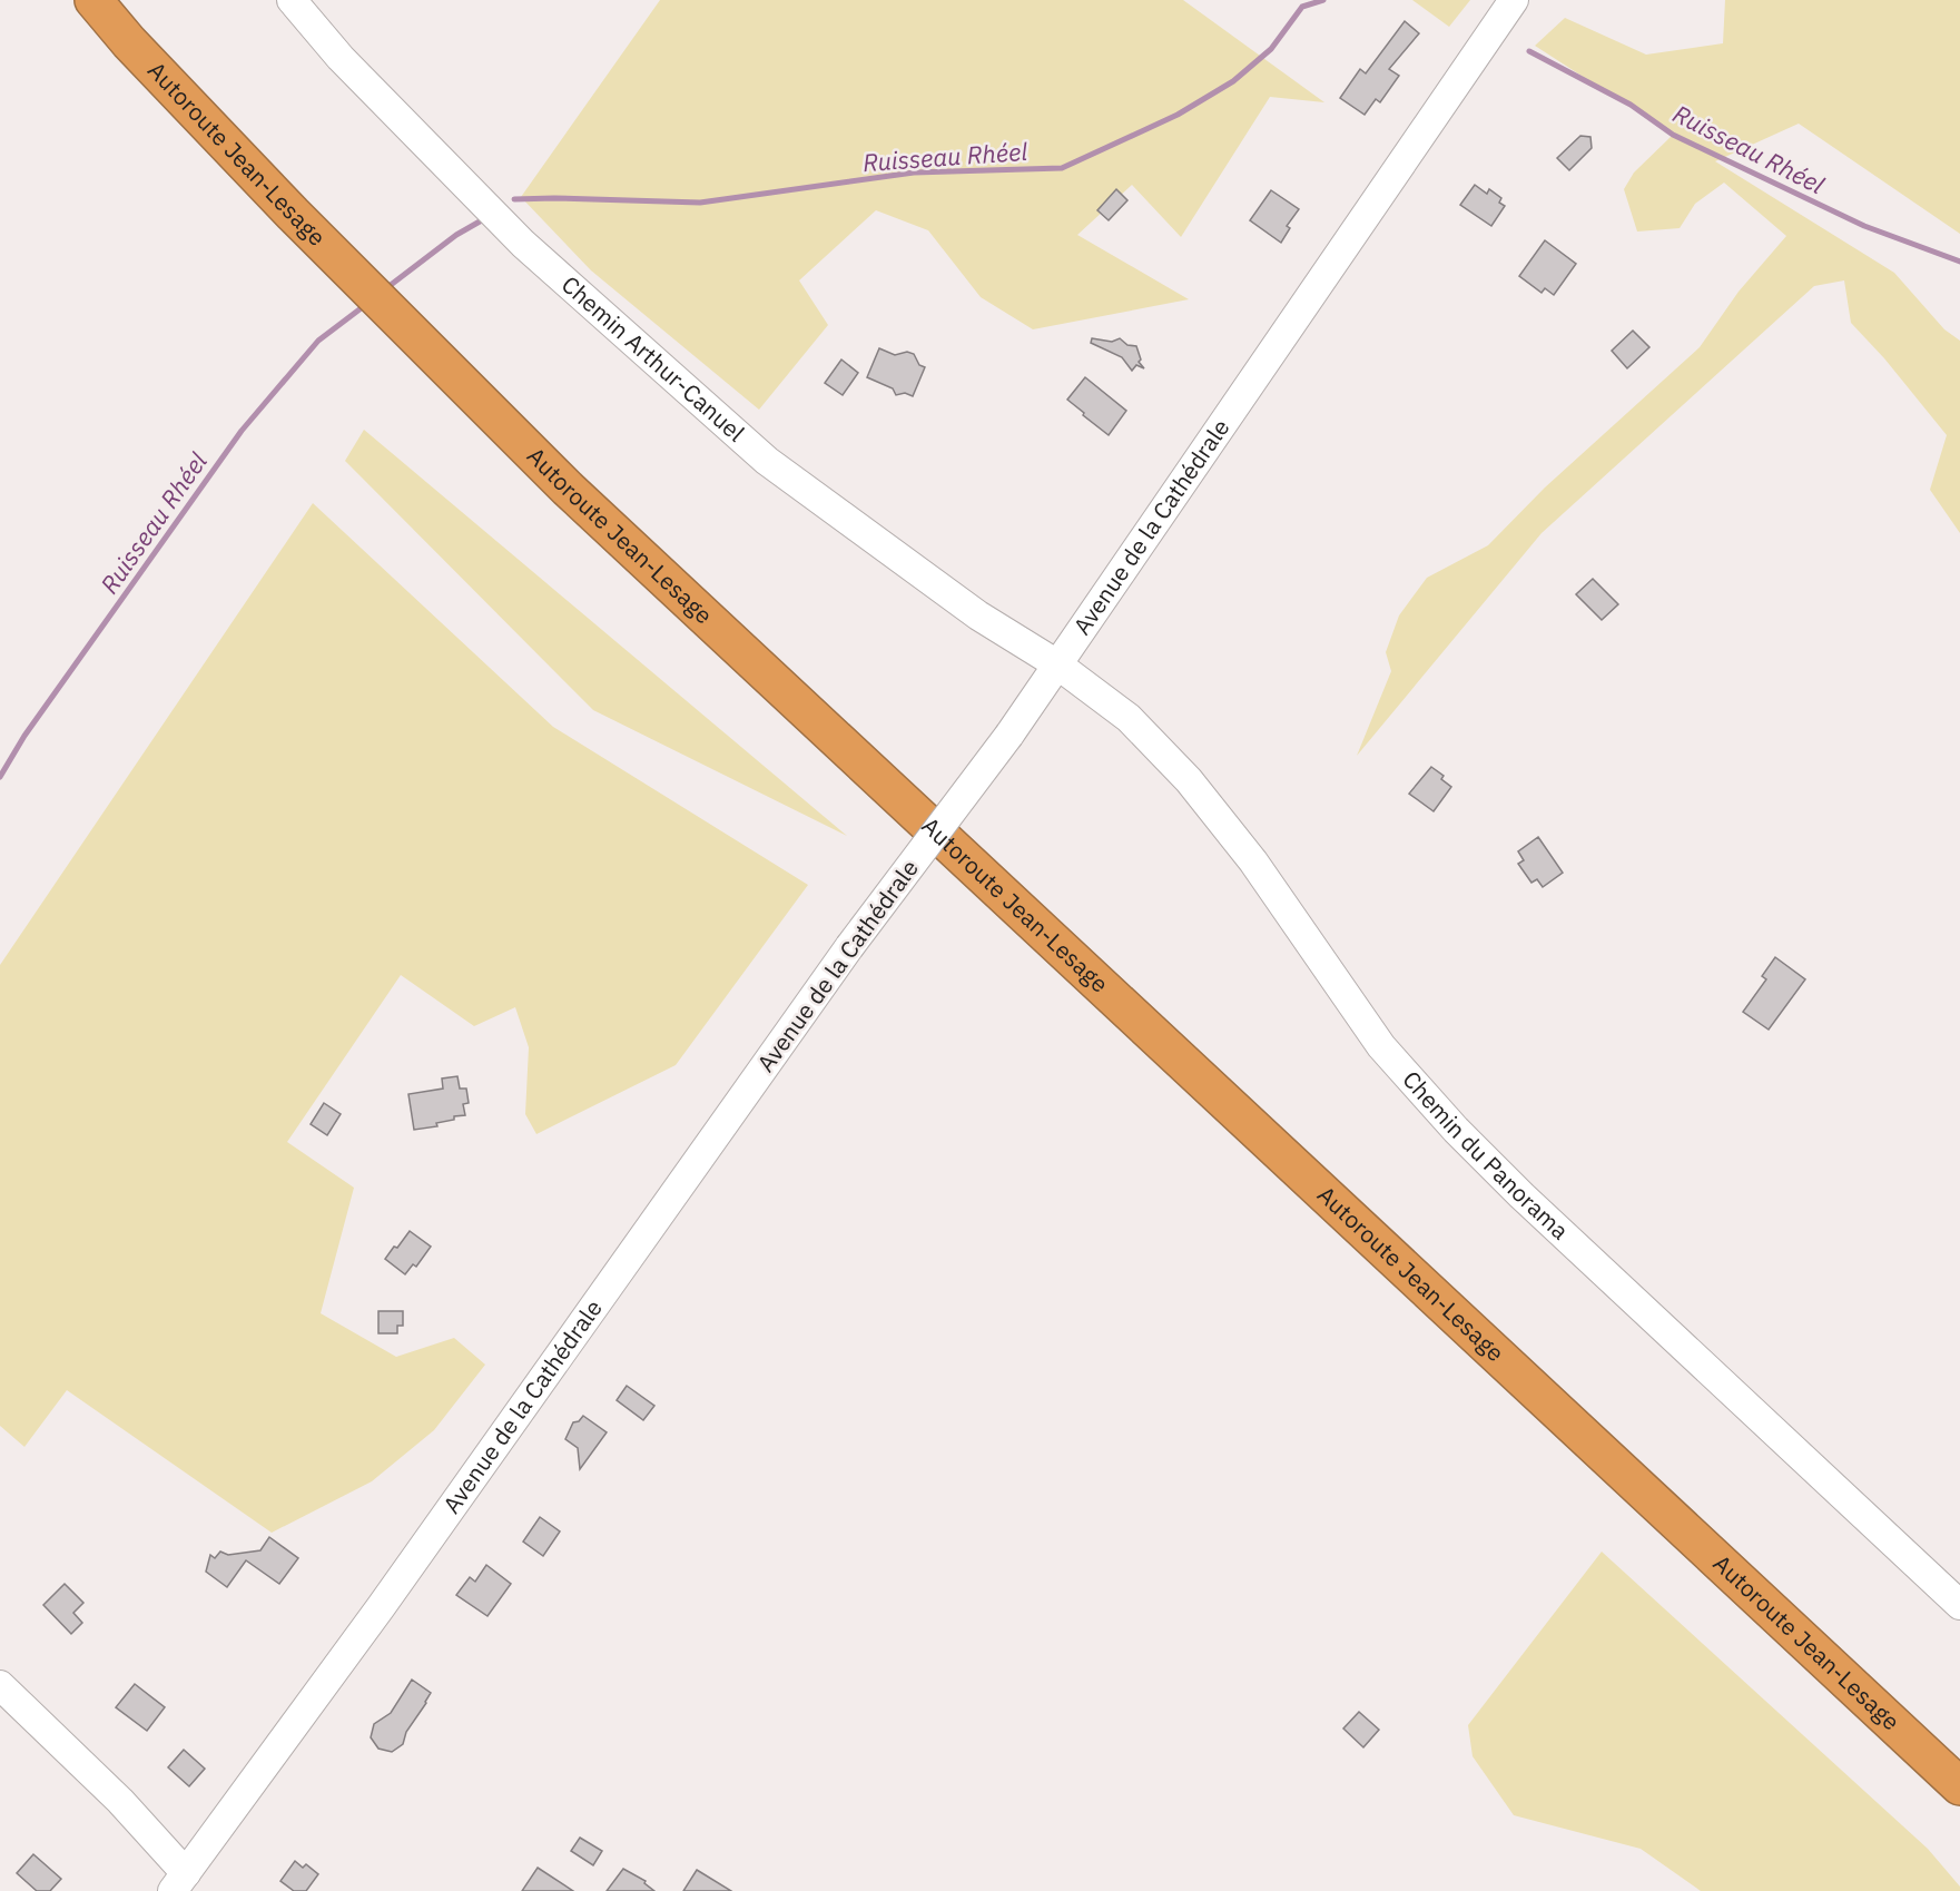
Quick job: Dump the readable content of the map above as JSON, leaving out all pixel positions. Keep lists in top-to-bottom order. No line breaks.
{"streets":{"highway":["Autoroute Jean-Lesage"],"street":["Chemin Arthur-Canuel","Avenue de la Cathédrale","Chemin du Panorama"]},"crossings":[["Chemin Arthur-Canuel","Avenue de la Cathédrale"],["Chemin Arthur-Canuel","Chemin du Panorama"],["Avenue de la Cathédrale","Chemin du Panorama"]],"water":["Ruisseau Rhéel"]}
